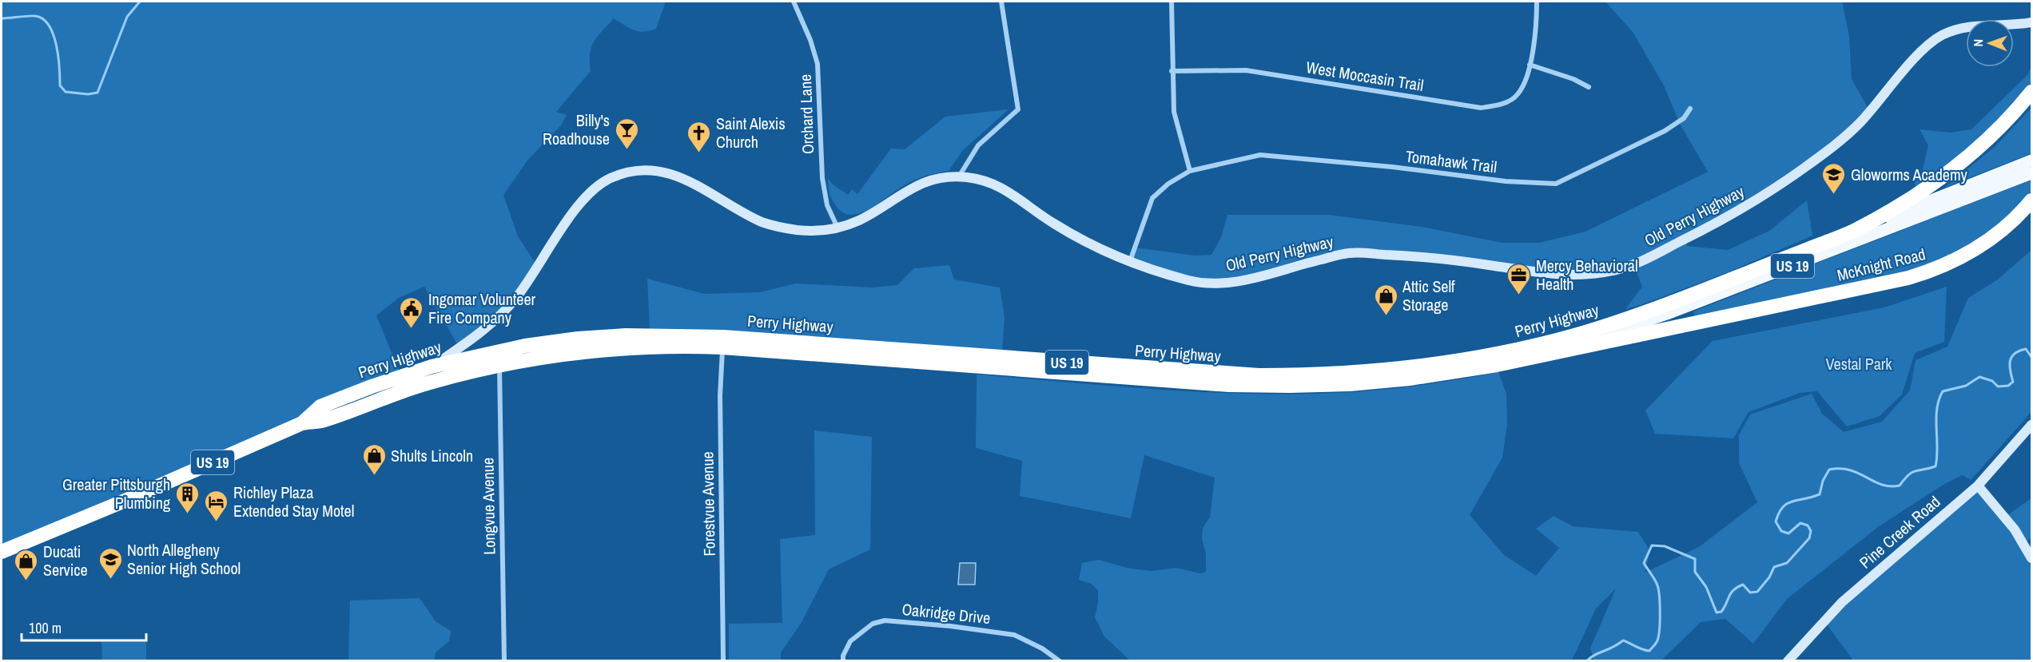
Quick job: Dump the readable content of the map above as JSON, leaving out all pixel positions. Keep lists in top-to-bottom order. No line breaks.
{"streets":{"highway":["McKnight Road","US 19","Perry Highway"],"street":["West Moccasin Trail","Orchard Lane","Tomahawk Trail","Old Perry Highway","Forestvue Avenue","Longvue Avenue","Pine Creek Road","Oakridge Drive"]},"crossings":[["Orchard Lane","Old Perry Highway"],["Tomahawk Trail","Old Perry Highway"],["Old Perry Highway","Perry Highway"],["McKnight Road","Perry Highway"],["Perry Highway","Forestvue Avenue"],["Perry Highway","Longvue Avenue"]],"parks":["Vestal Park"],"places":{"bar":["Billy's Roadhouse"],"church":["Saint Alexis Church"],"school or university":["Gloworms Academy","North Allegheny Senior High School"],"office":["Mercy Behavioral Health"],"shop":["Attic Self Storage","Shults Lincoln","Ducati Service"],"public building":["Ingomar Volunteer Fire Company"],"building":["Greater Pittsburgh Plumbing"],"hotel":["Richley Plaza Extended Stay Motel"]},"scale_bar":"100 m","north":"left"}
